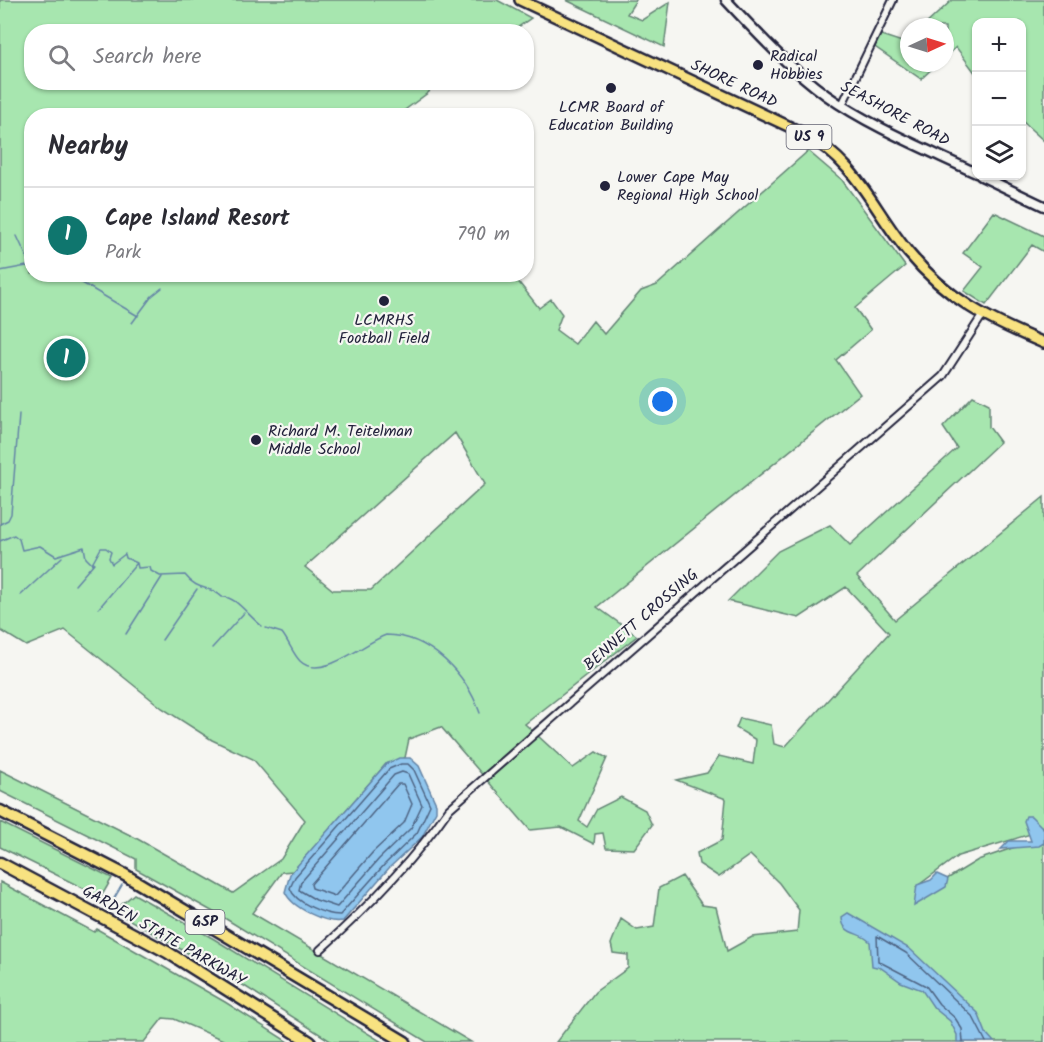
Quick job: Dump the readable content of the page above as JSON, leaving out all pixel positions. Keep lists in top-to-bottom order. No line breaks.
{"streets":{"highway":["GSP","GARDEN STATE PARKWAY"],"main road":["SHORE ROAD","US 9"],"street":["SEASHORE ROAD","BENNETT CROSSING"]},"crossings":[["SHORE ROAD","BENNETT CROSSING"]],"places":["Radical Hobbies","LCMR Board of Education Building","Lower Cape May Regional High School","LCMRHS Football Field","Richard M. Teitelman Middle School"],"north":"right","page":{"map_buttons":["+","−"],"search":"Search here","heading":"Nearby","list":[{"mark":"1","name":"Cape Island Resort","note":"Park","value":"790 m"}],"pins":"1"}}
